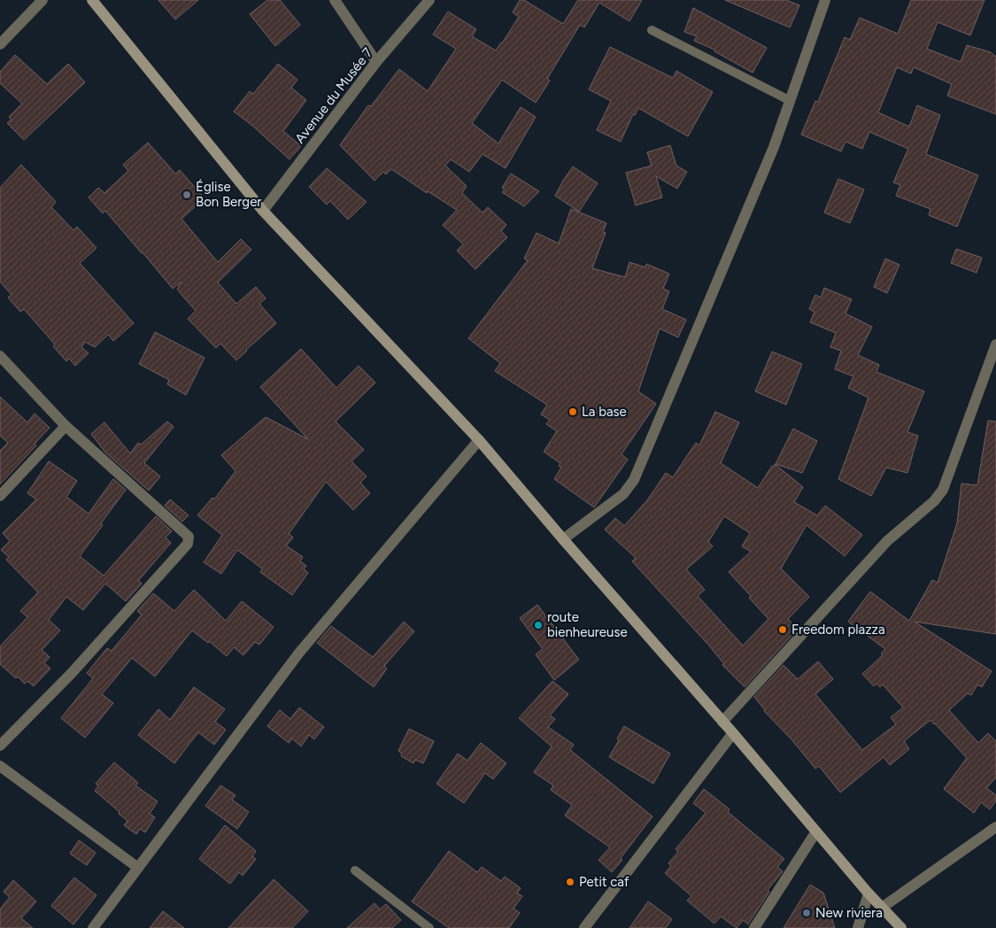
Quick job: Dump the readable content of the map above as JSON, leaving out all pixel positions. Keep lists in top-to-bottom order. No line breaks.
{"streets":{"street":["Avenue du Musée 7"]},"places":["Église Bon Berger","La base","route bienheureuse","Freedom plazza","Petit caf","New riviera"]}
